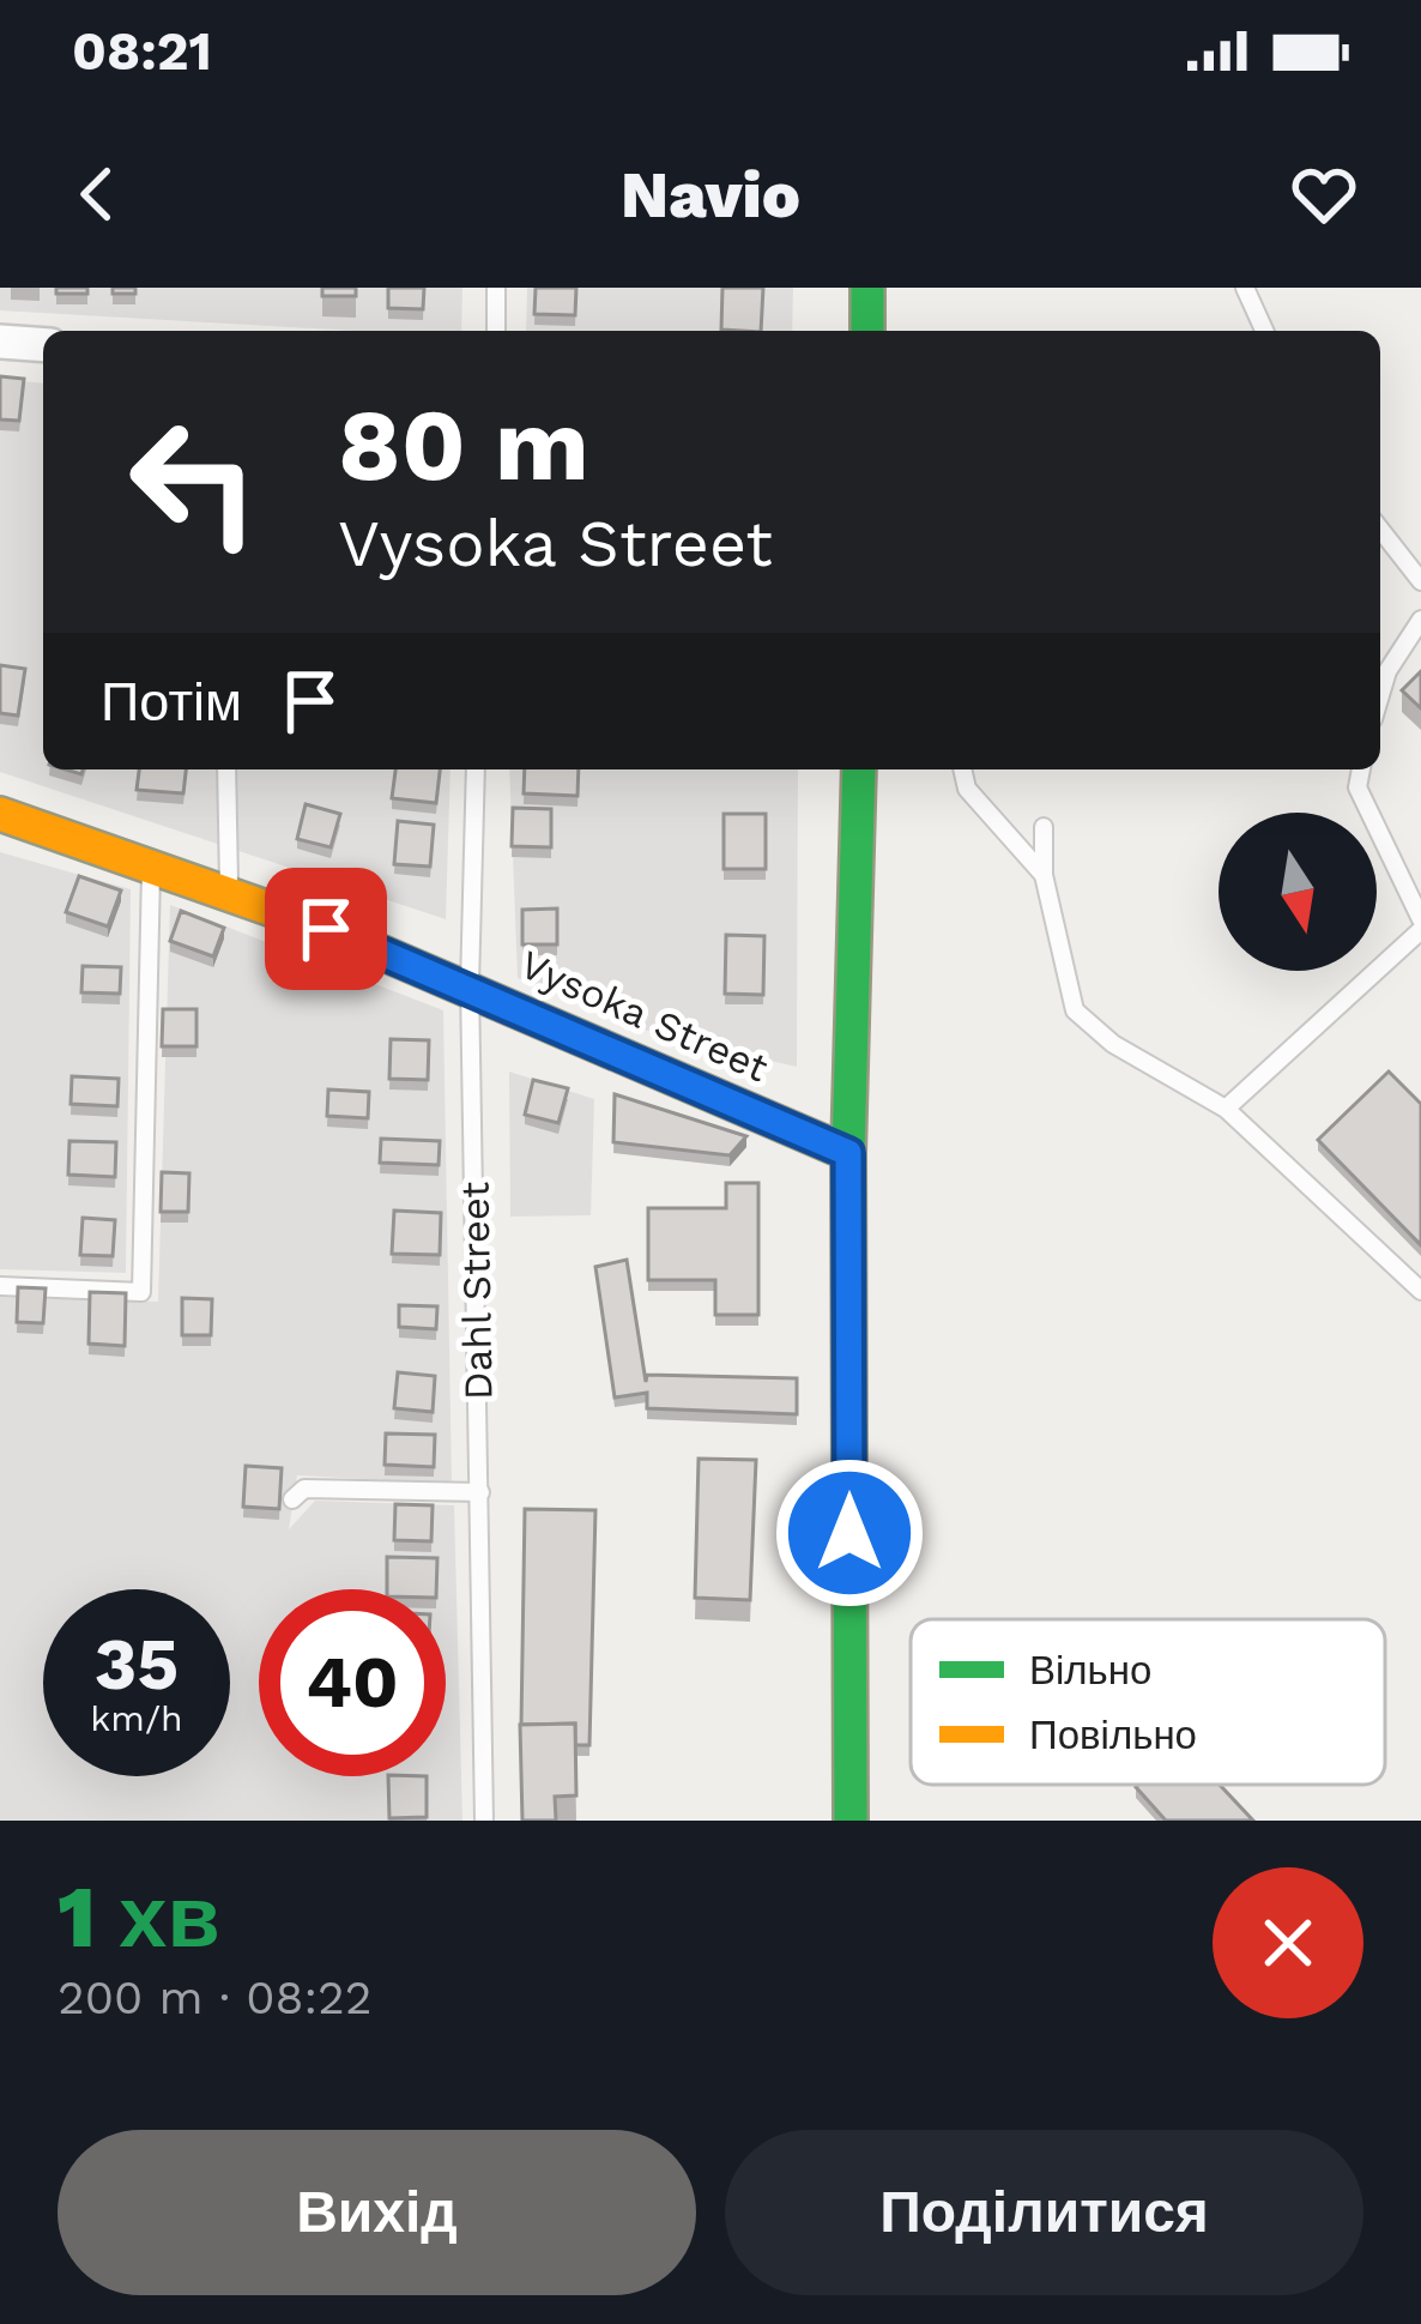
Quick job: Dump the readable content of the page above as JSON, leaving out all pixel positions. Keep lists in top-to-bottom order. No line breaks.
{"streets":{"street":["Vysoka Street"],"lane":["Dahl Street"]},"crossings":[["Vysoka Street","Dahl Street"]],"legend":["Вільно","Повільно"],"north":"bottom","page":{"status":"08:21","header":"Navio","turn":["80 m","Vysoka Street"],"then":"Потім","speed":"35 km/h","limit":"40","heading":["1 хв","200 m · 08:22"],"buttons":["Вихід","Поділитися"]}}
